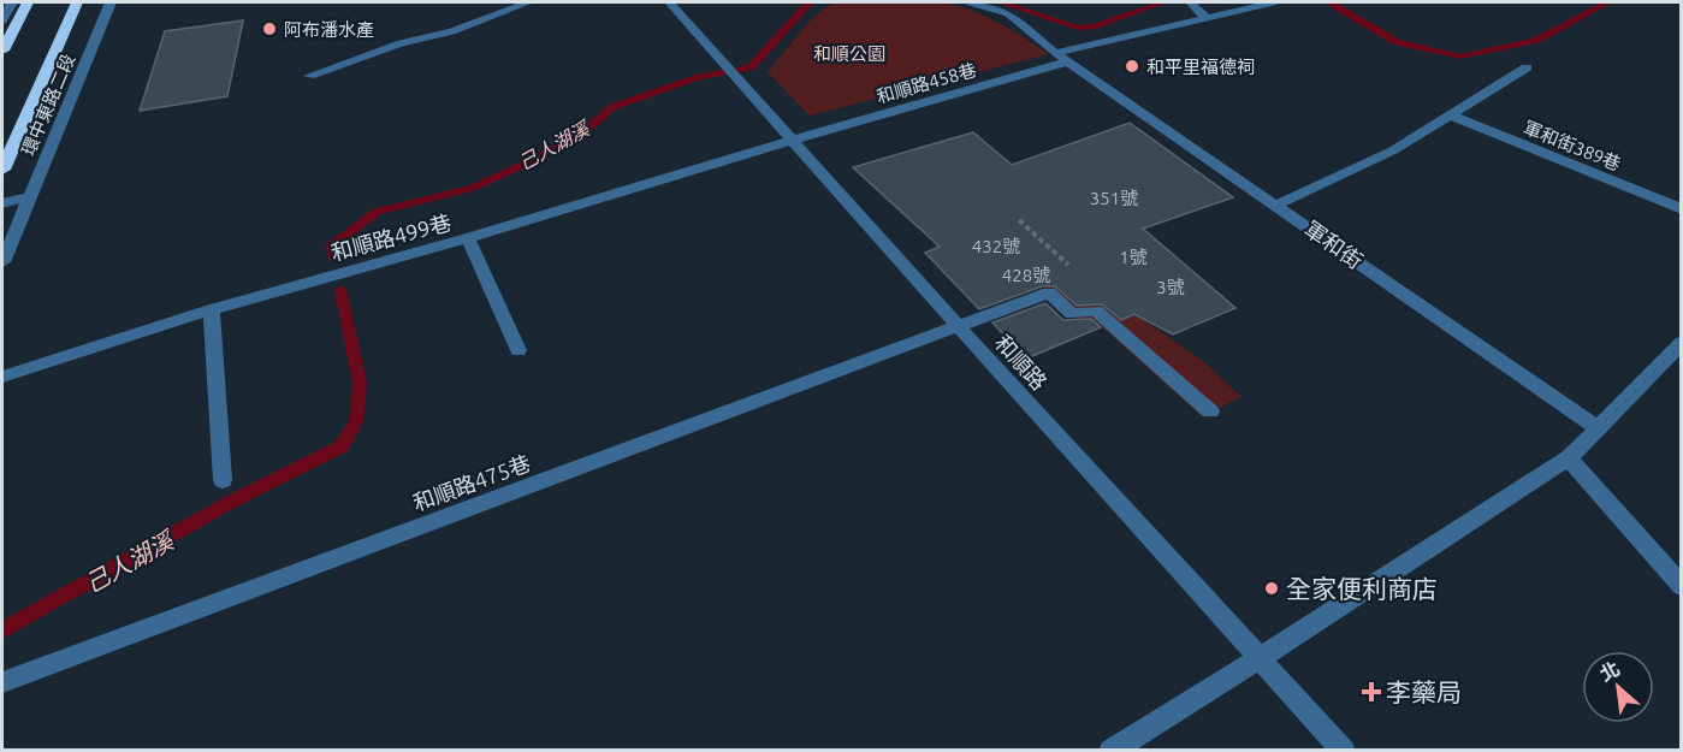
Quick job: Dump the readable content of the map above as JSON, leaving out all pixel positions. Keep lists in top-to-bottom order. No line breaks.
{"streets":{"street":["和順路458巷","環中東路二段","軍和街389巷","和順路499巷","軍和街","和順路","和順路475巷"]},"crossings":[["和順路458巷","和順路499巷"],["和順路458巷","軍和街"],["和順路458巷","和順路"],["和順路499巷","和順路"],["和順路","和順路475巷"]],"water":["己人湖溪"],"parks":["和順公園"],"places":{"other":["阿布潘水產","和平里福德祠","全家便利商店"],"health":["李藥局"]},"house_numbers":["351號","432號","1號","428號","3號"],"north":"top left"}
